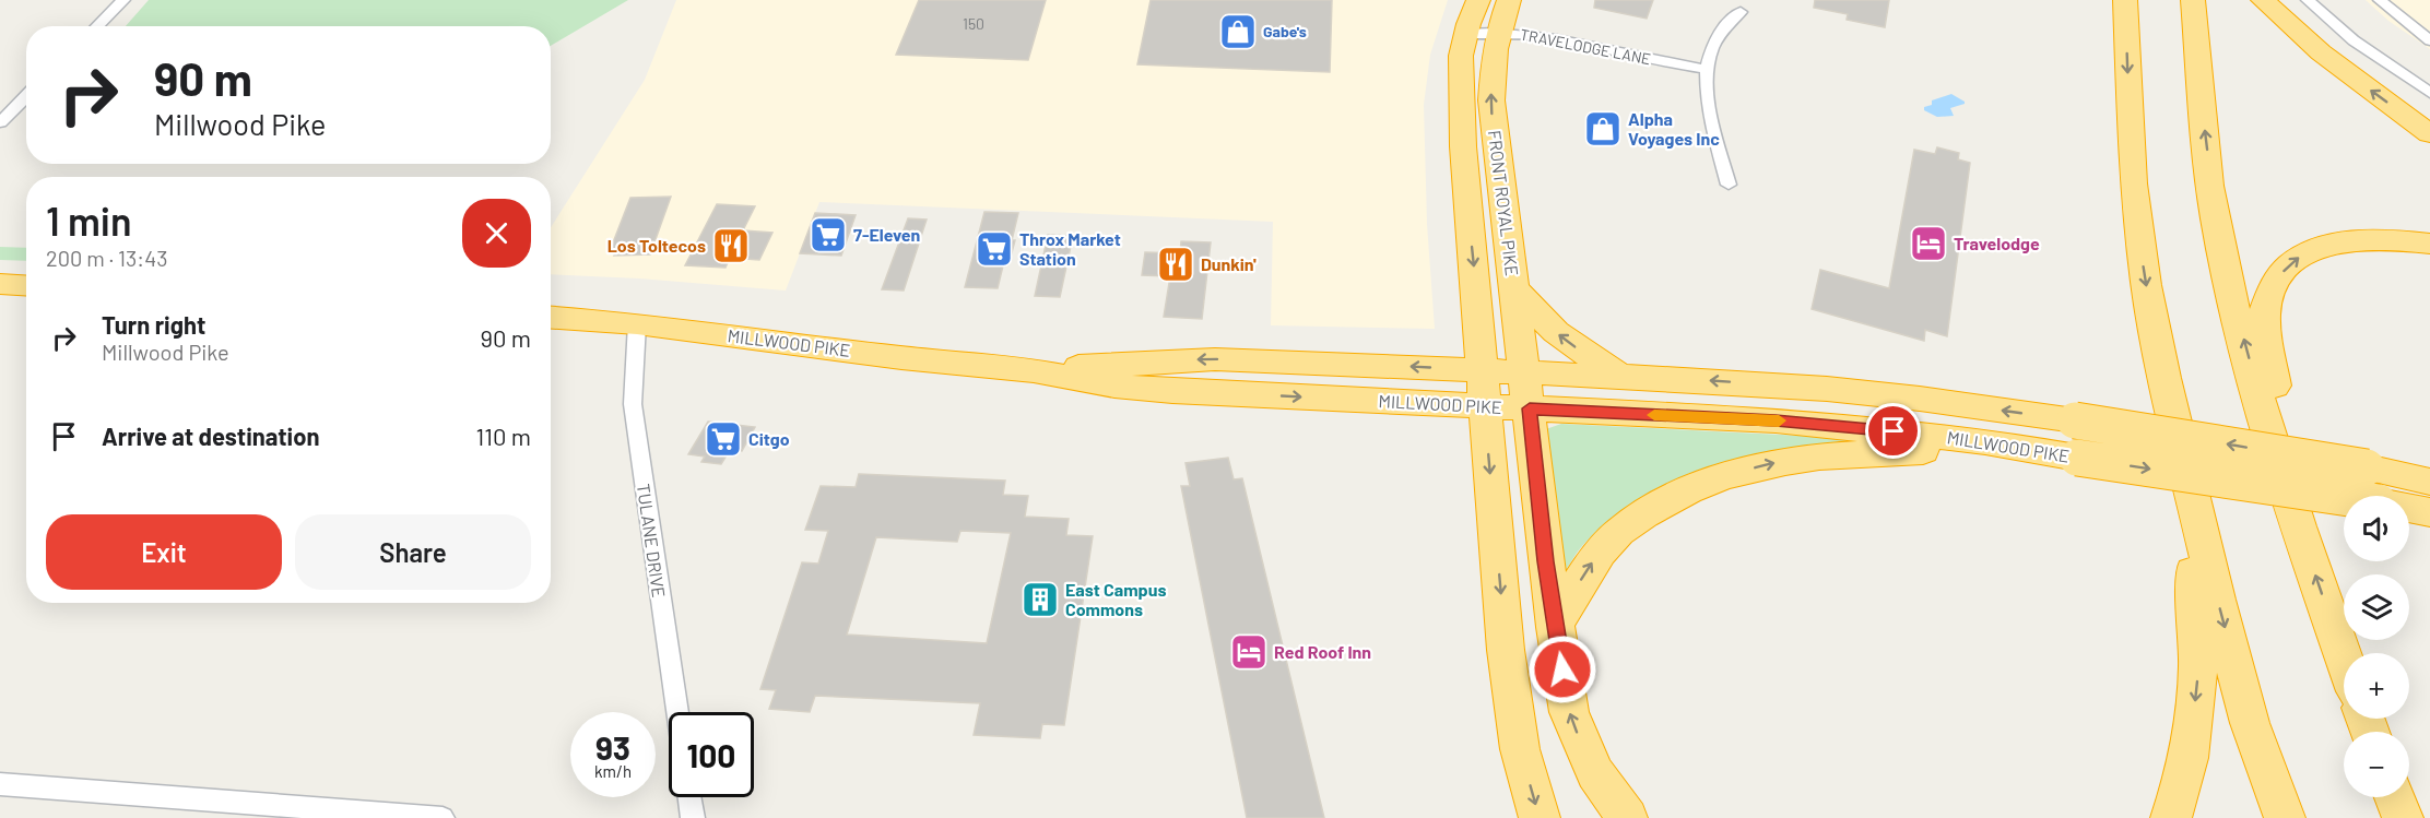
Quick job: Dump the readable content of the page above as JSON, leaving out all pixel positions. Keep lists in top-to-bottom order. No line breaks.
{"streets":{"highway":["FRONT ROYAL PIKE","MILLWOOD PIKE"],"street":["TRAVELODGE LANE","TULANE DRIVE"]},"crossings":[["TRAVELODGE LANE","FRONT ROYAL PIKE"],["FRONT ROYAL PIKE","MILLWOOD PIKE"],["MILLWOOD PIKE","TULANE DRIVE"]],"places":{"shop":["Gabe's","Alpha Voyages Inc"],"supermarket":["7-Eleven","Throx Market Station","Citgo"],"hotel":["Travelodge","Red Roof Inn"],"restaurant":["Los Toltecos","Dunkin'"],"building":["East Campus Commons"]},"house_numbers":["150"],"page":{"turn":["90 m","Millwood Pike"],"heading":["1 min","200 m · 13:43"],"list":[{"name":"Turn right","note":"Millwood Pike","value":"90 m"},{"name":"Arrive at destination","value":"110 m"}],"map_buttons":["+","−"],"buttons":["Exit","Share"],"speed":"93 km/h","limit":"100"}}
